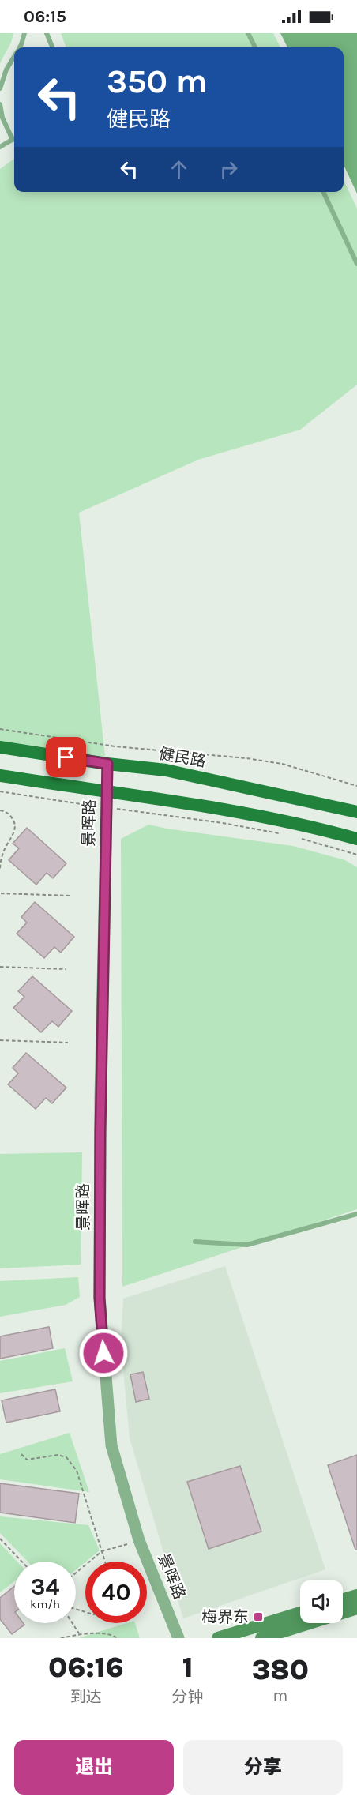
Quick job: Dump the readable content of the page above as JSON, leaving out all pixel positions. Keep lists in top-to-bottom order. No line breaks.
{"streets":{"main road":["健民路"],"street":["景晖路"]},"crossings":[["健民路","景晖路"]],"places":{"transit":["梅界东"]},"page":{"status":"06:15","turn":["350 m","健民路"],"speed":"34 km/h","limit":"40","eta":["06:16","到达","1","分钟","380","m"],"buttons":["退出","分享"]}}
